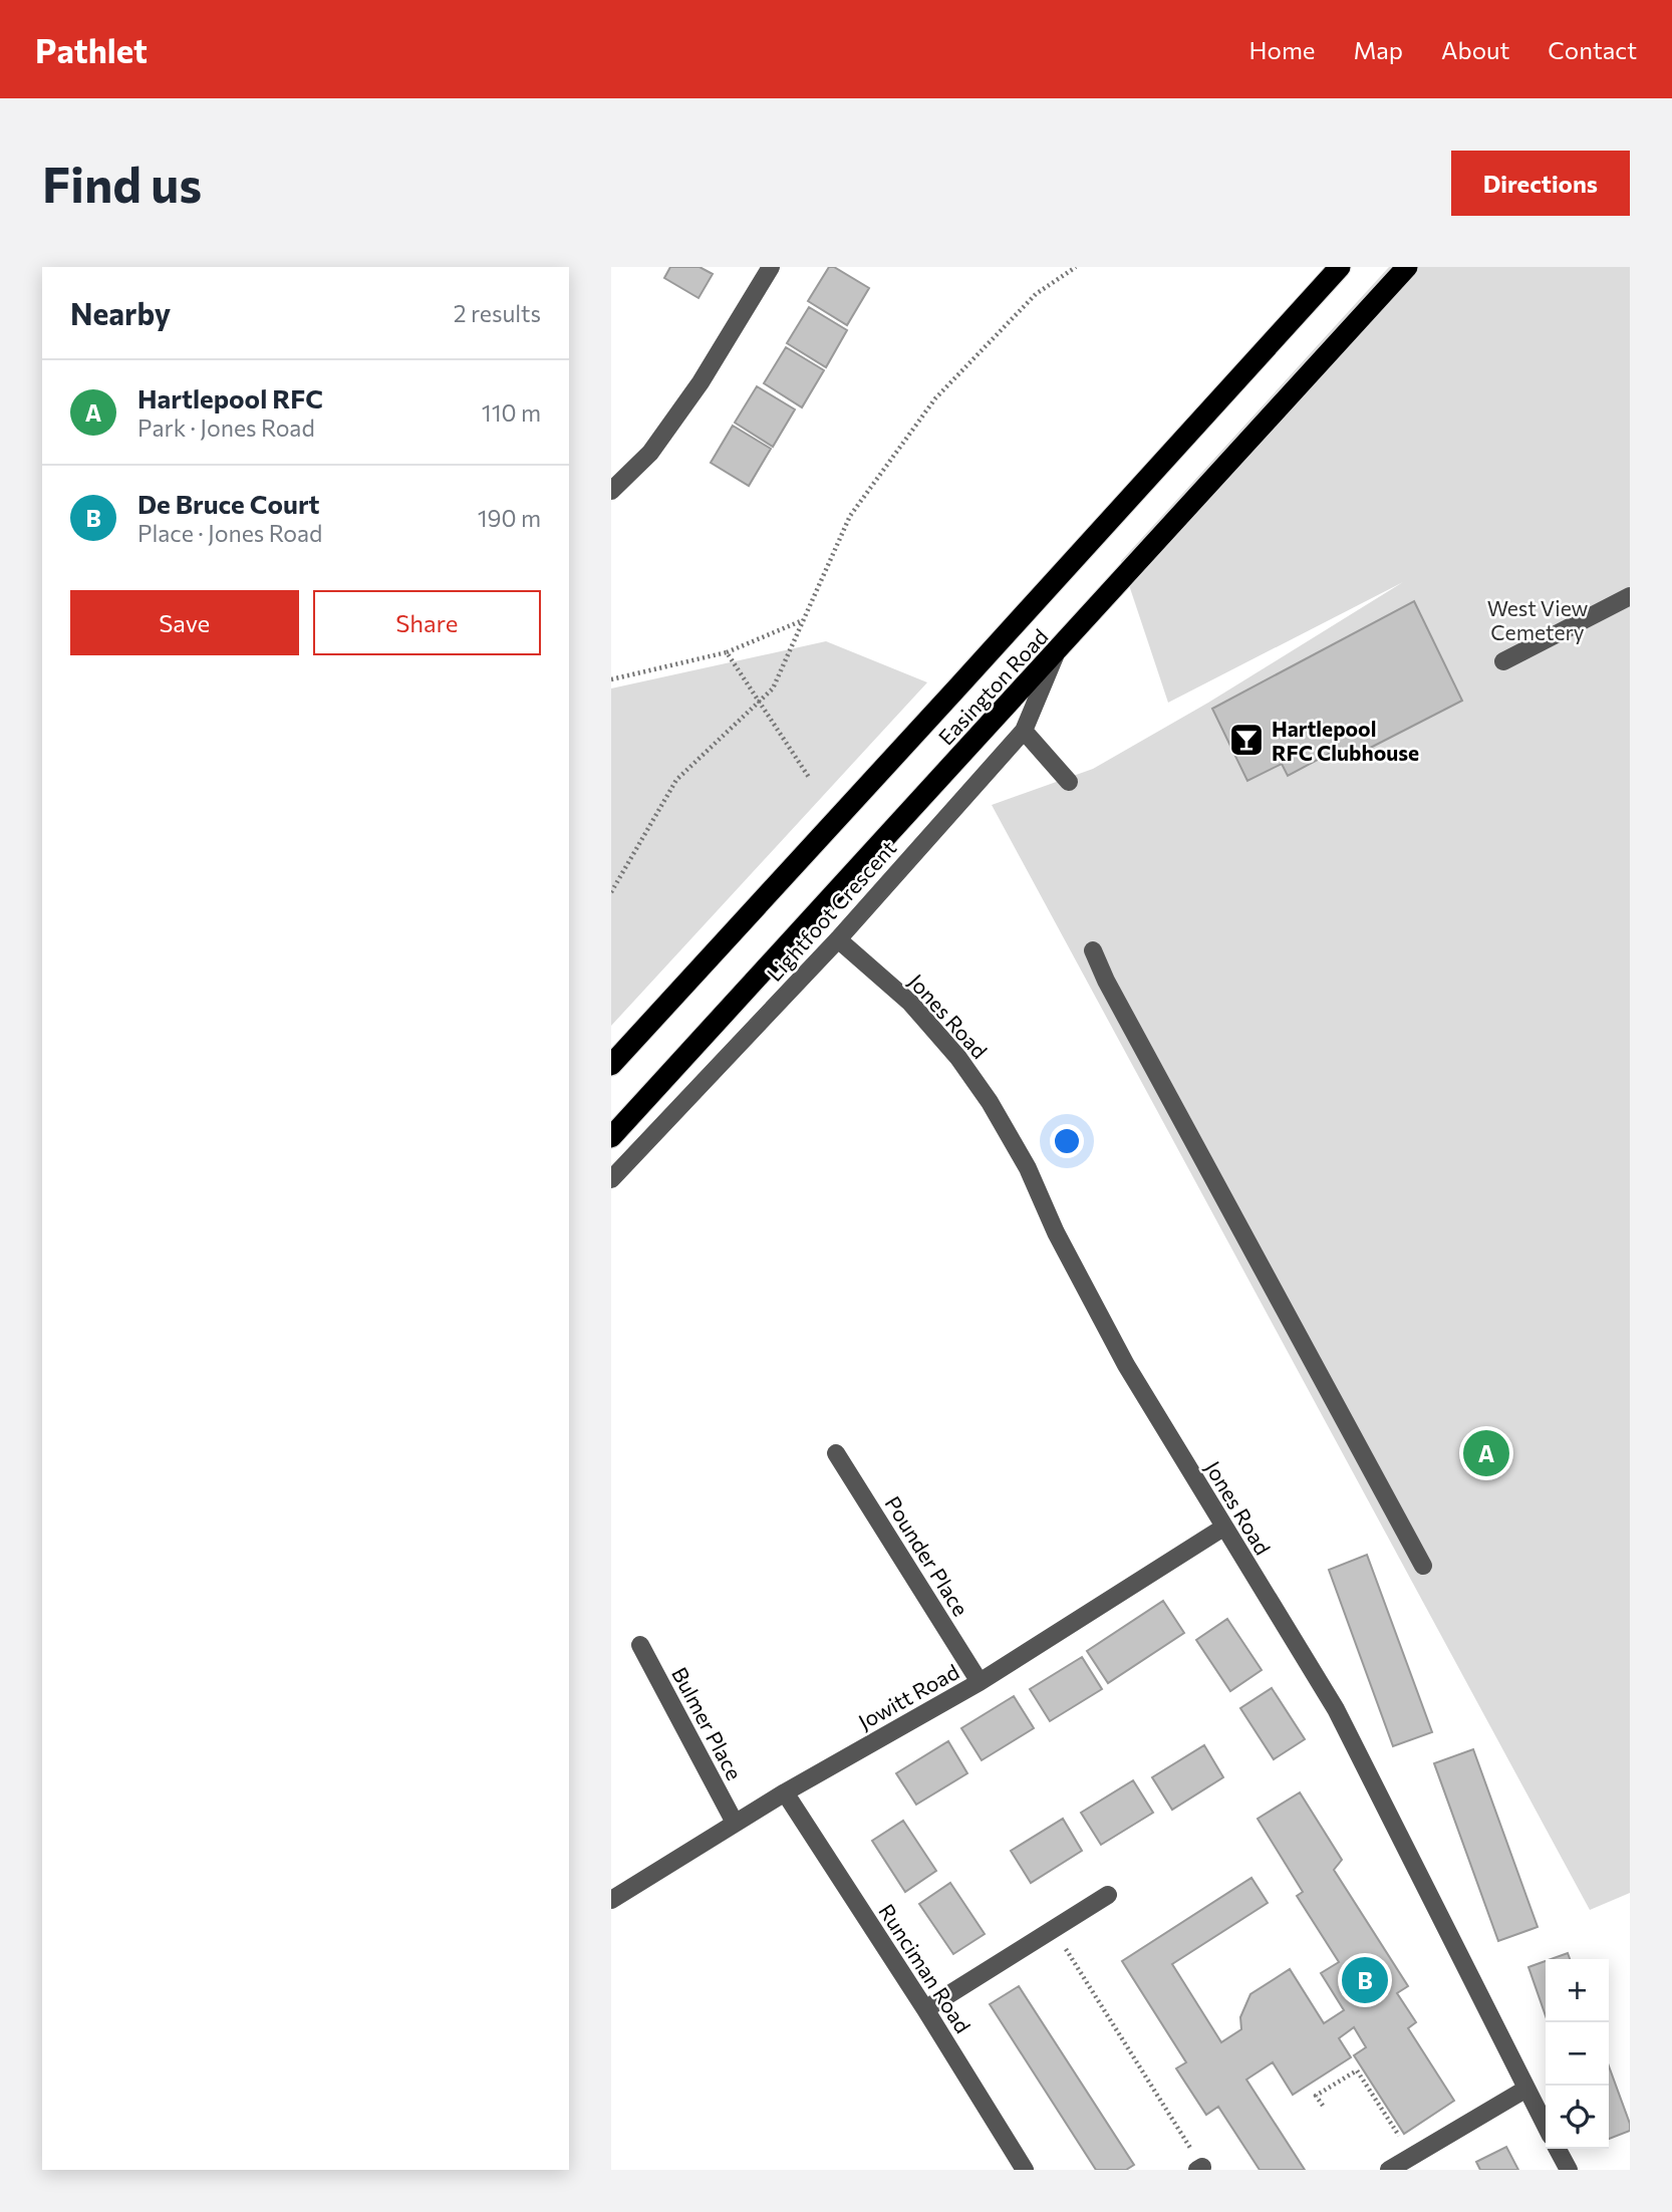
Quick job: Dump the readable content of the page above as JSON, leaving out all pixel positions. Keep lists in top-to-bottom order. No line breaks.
{"streets":{"highway":["Easington Road"],"street":["Lightfoot Crescent","Jones Road","Pounder Place","Jowitt Road","Bulmer Place","Runciman Road"]},"crossings":[["Easington Road","Lightfoot Crescent"],["Lightfoot Crescent","Jones Road"],["Jones Road","Jowitt Road"],["Pounder Place","Jowitt Road"],["Jowitt Road","Bulmer Place"],["Jowitt Road","Runciman Road"]],"parks":["West View Cemetery"],"places":{"bar":["Hartlepool RFC Clubhouse"]},"page":{"header":"Pathlet","nav":["Home","Map","About","Contact"],"buttons":["Directions",["Save","Share"]],"title":"Find us","heading":["Nearby","2 results"],"list":[{"mark":"A","name":"Hartlepool RFC","note":"Park · Jones Road","value":"110 m"},{"mark":"B","name":"De Bruce Court","note":"Place · Jones Road","value":"190 m"}],"pins":["A","B"],"map_buttons":["+","−"]}}
